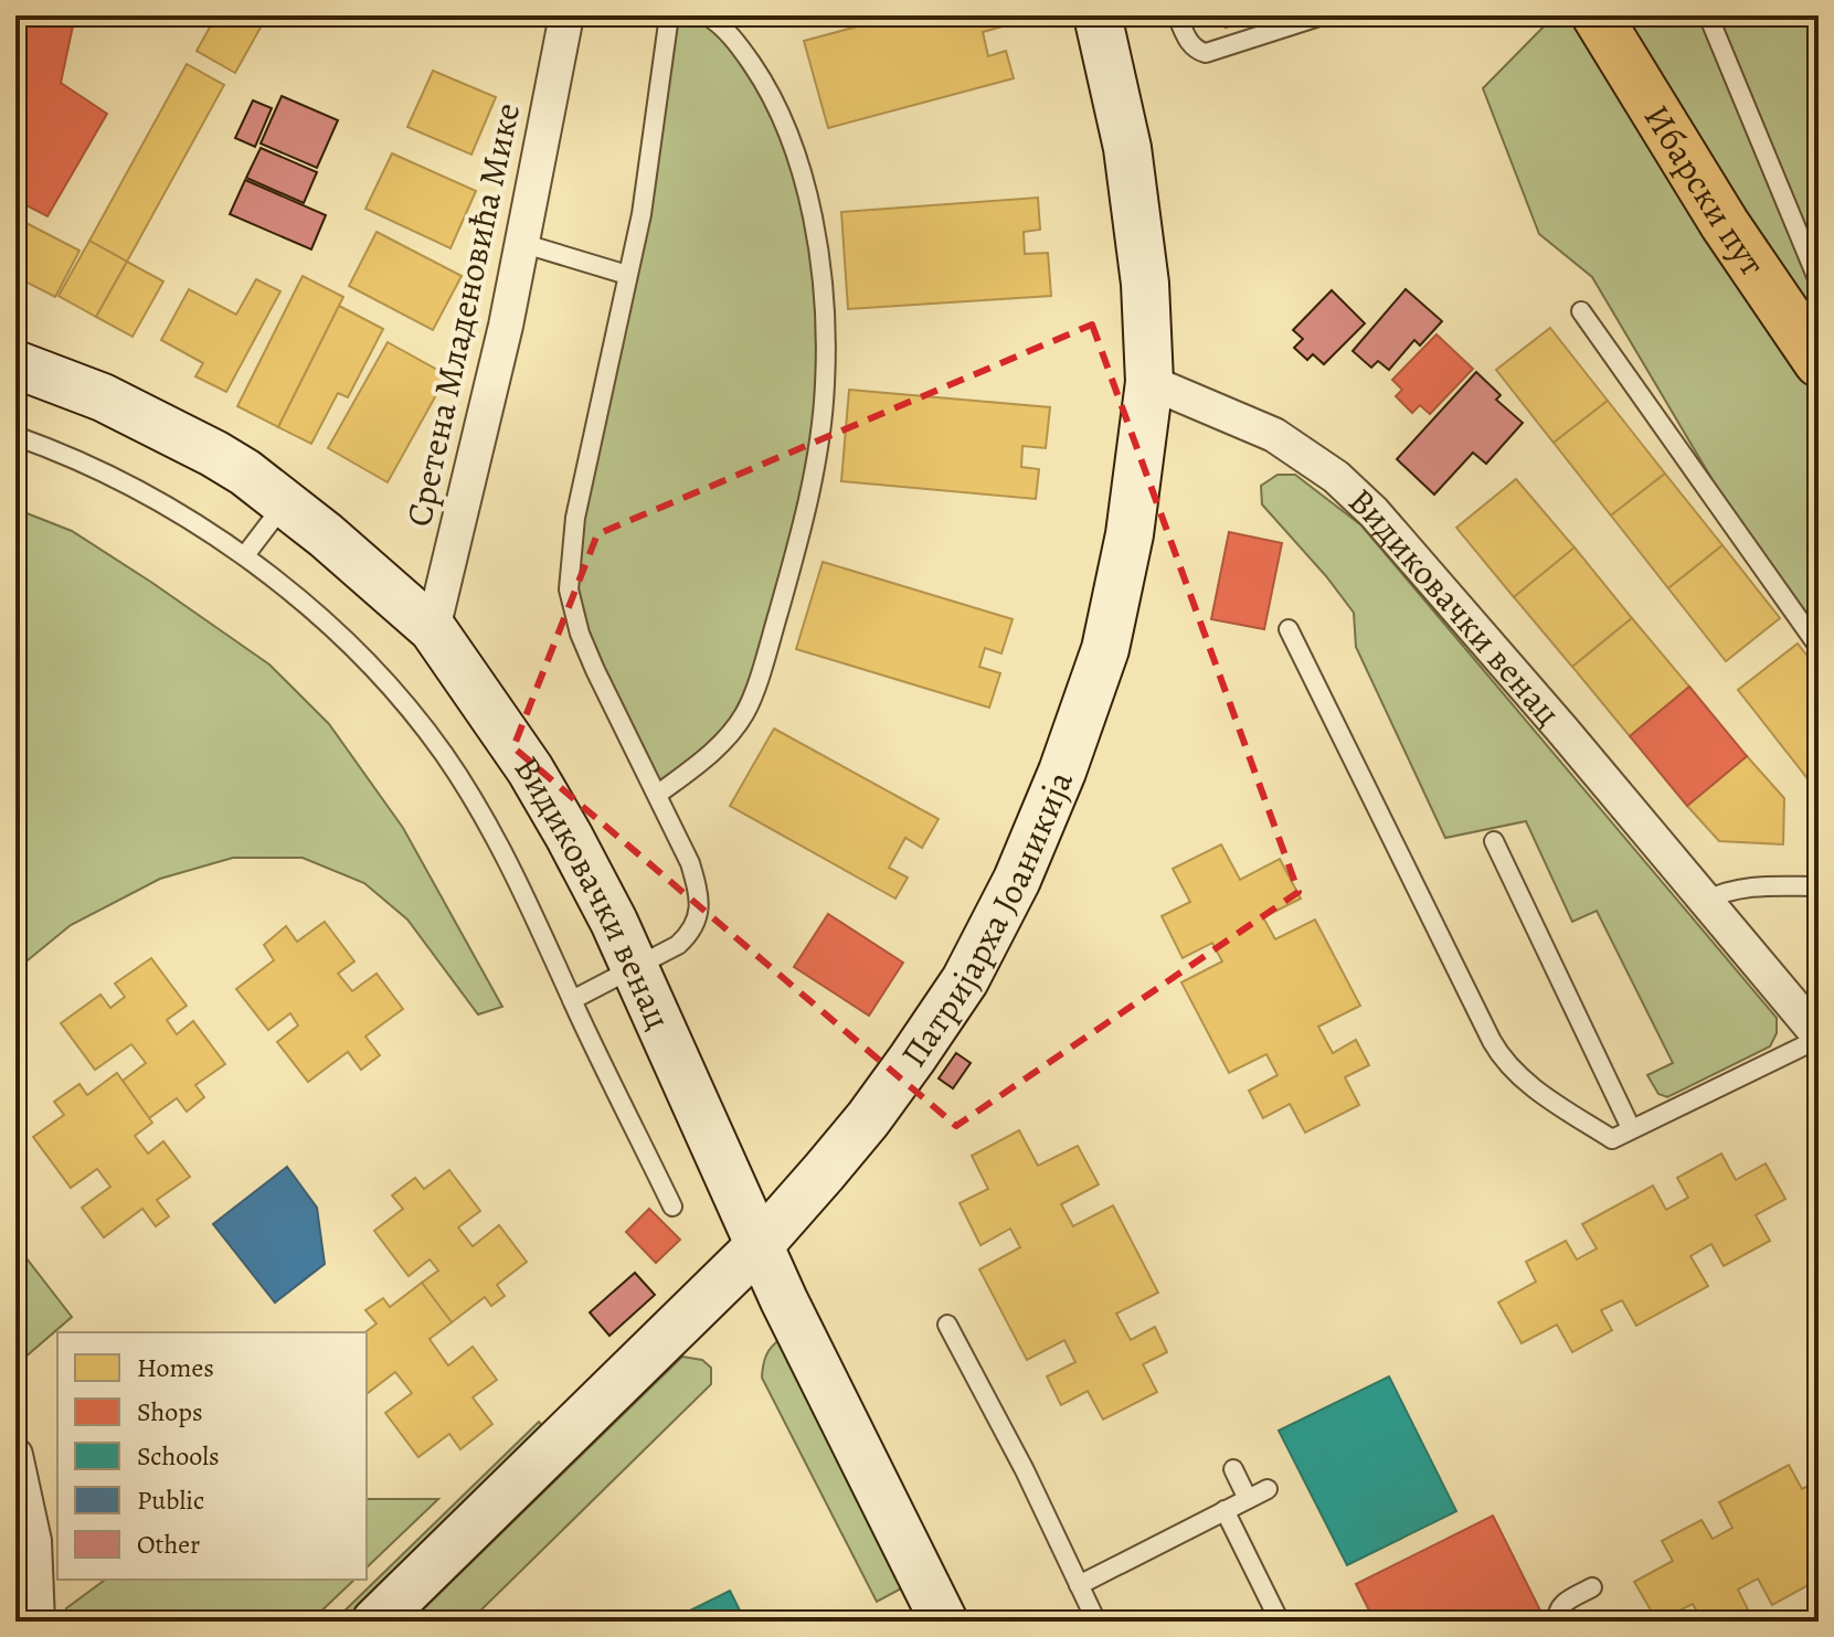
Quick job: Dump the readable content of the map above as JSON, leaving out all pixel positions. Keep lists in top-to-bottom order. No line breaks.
{"streets":{"main road":["Ибарски пут","Видиковачки венац","Патријарха Јоаникија"],"street":["Сретена Младеновића Мике"]},"crossings":[["Сретена Младеновића Мике","Видиковачки венац"],["Видиковачки венац","Патријарха Јоаникија"]],"legend":["Homes","Shops","Schools","Public","Other"]}
